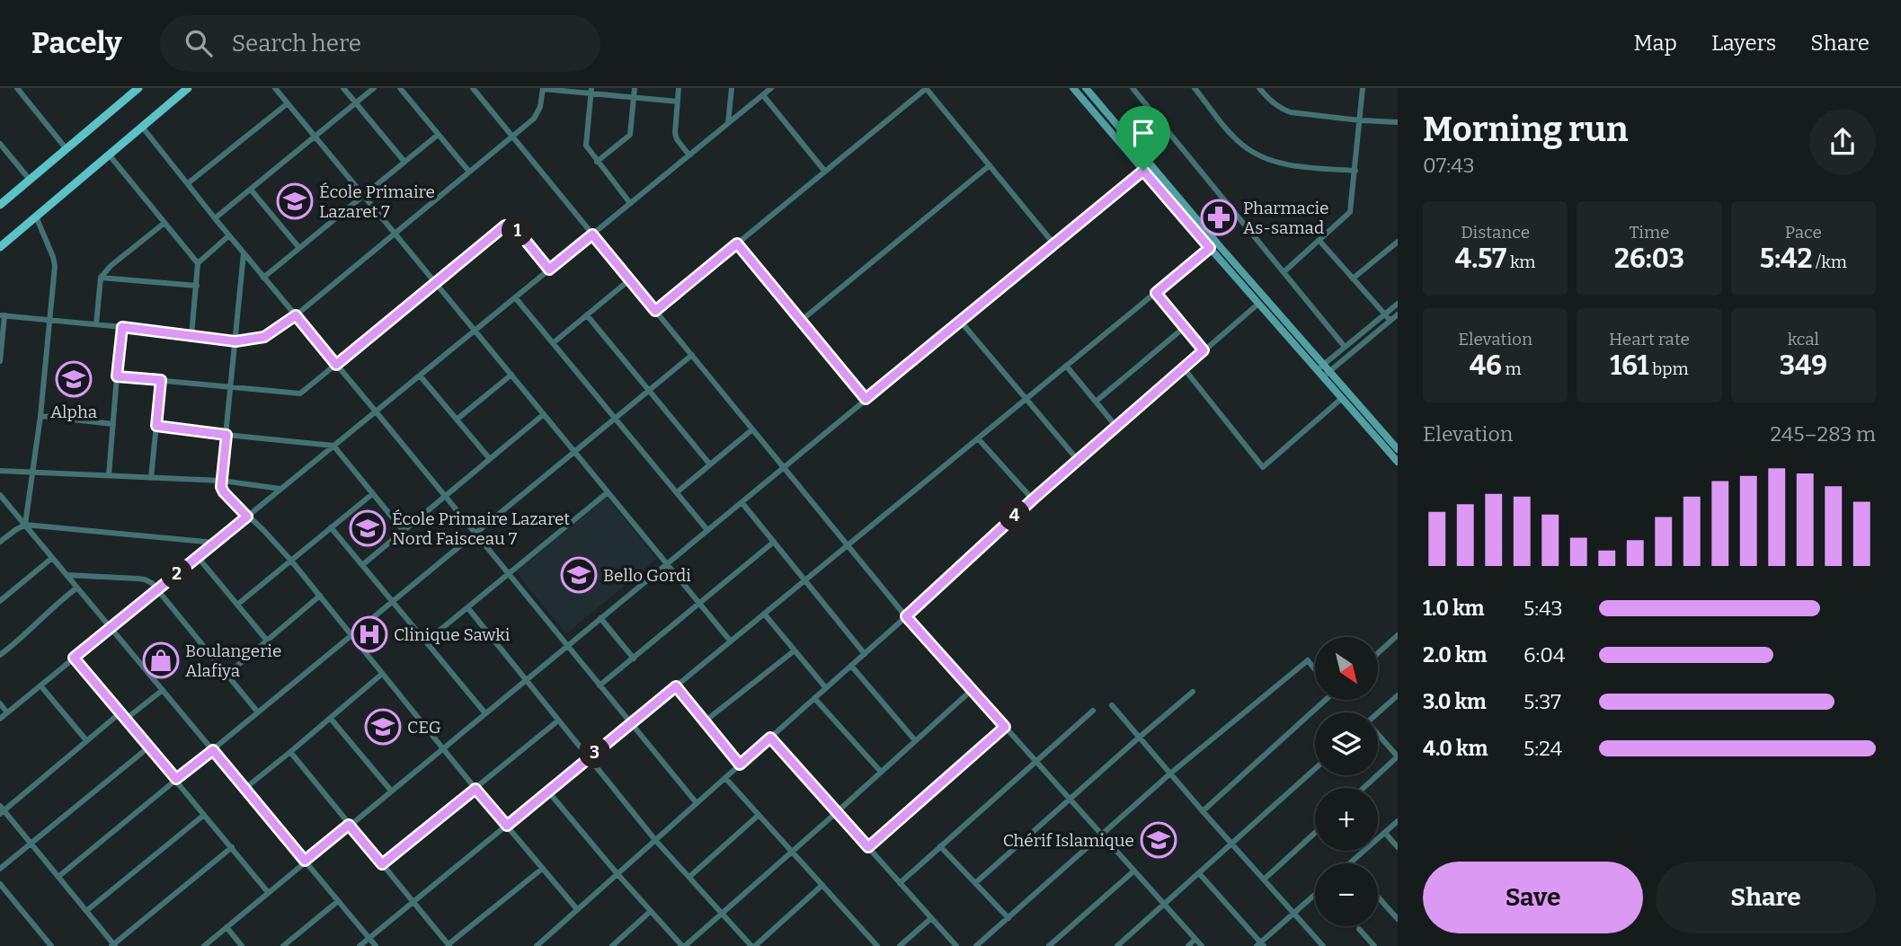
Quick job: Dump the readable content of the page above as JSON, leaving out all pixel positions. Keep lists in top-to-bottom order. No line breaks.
{"places":{"school or university":["École Primaire Lazaret 7","Alpha","École Primaire Lazaret Nord Faisceau 7","Bello Gordi","CEG","Chérif Islamique"],"pharmacy":["Pharmacie As-samad"],"hospital":["Clinique Sawki"],"shop":["Boulangerie Alafiya"]},"north":"bottom right","page":{"header":"Pacely","search":"Search here","nav":["Map","Layers","Share"],"heading":["Morning run","07:43"],"stats":[["Distance","4.57 km"],["Time","26:03"],["Pace","5:42 /km"],["Elevation","46 m"],["Heart rate","161 bpm"],["kcal","349"]],"pins":["1","4","2","3"],"chart":["Elevation","245–283 m"],"list":[{"name":"1.0 km","note":"5:43"},{"name":"2.0 km","note":"6:04"},{"name":"3.0 km","note":"5:37"},{"name":"4.0 km","note":"5:24"}],"map_buttons":["+","−"],"buttons":["Save","Share"]}}
